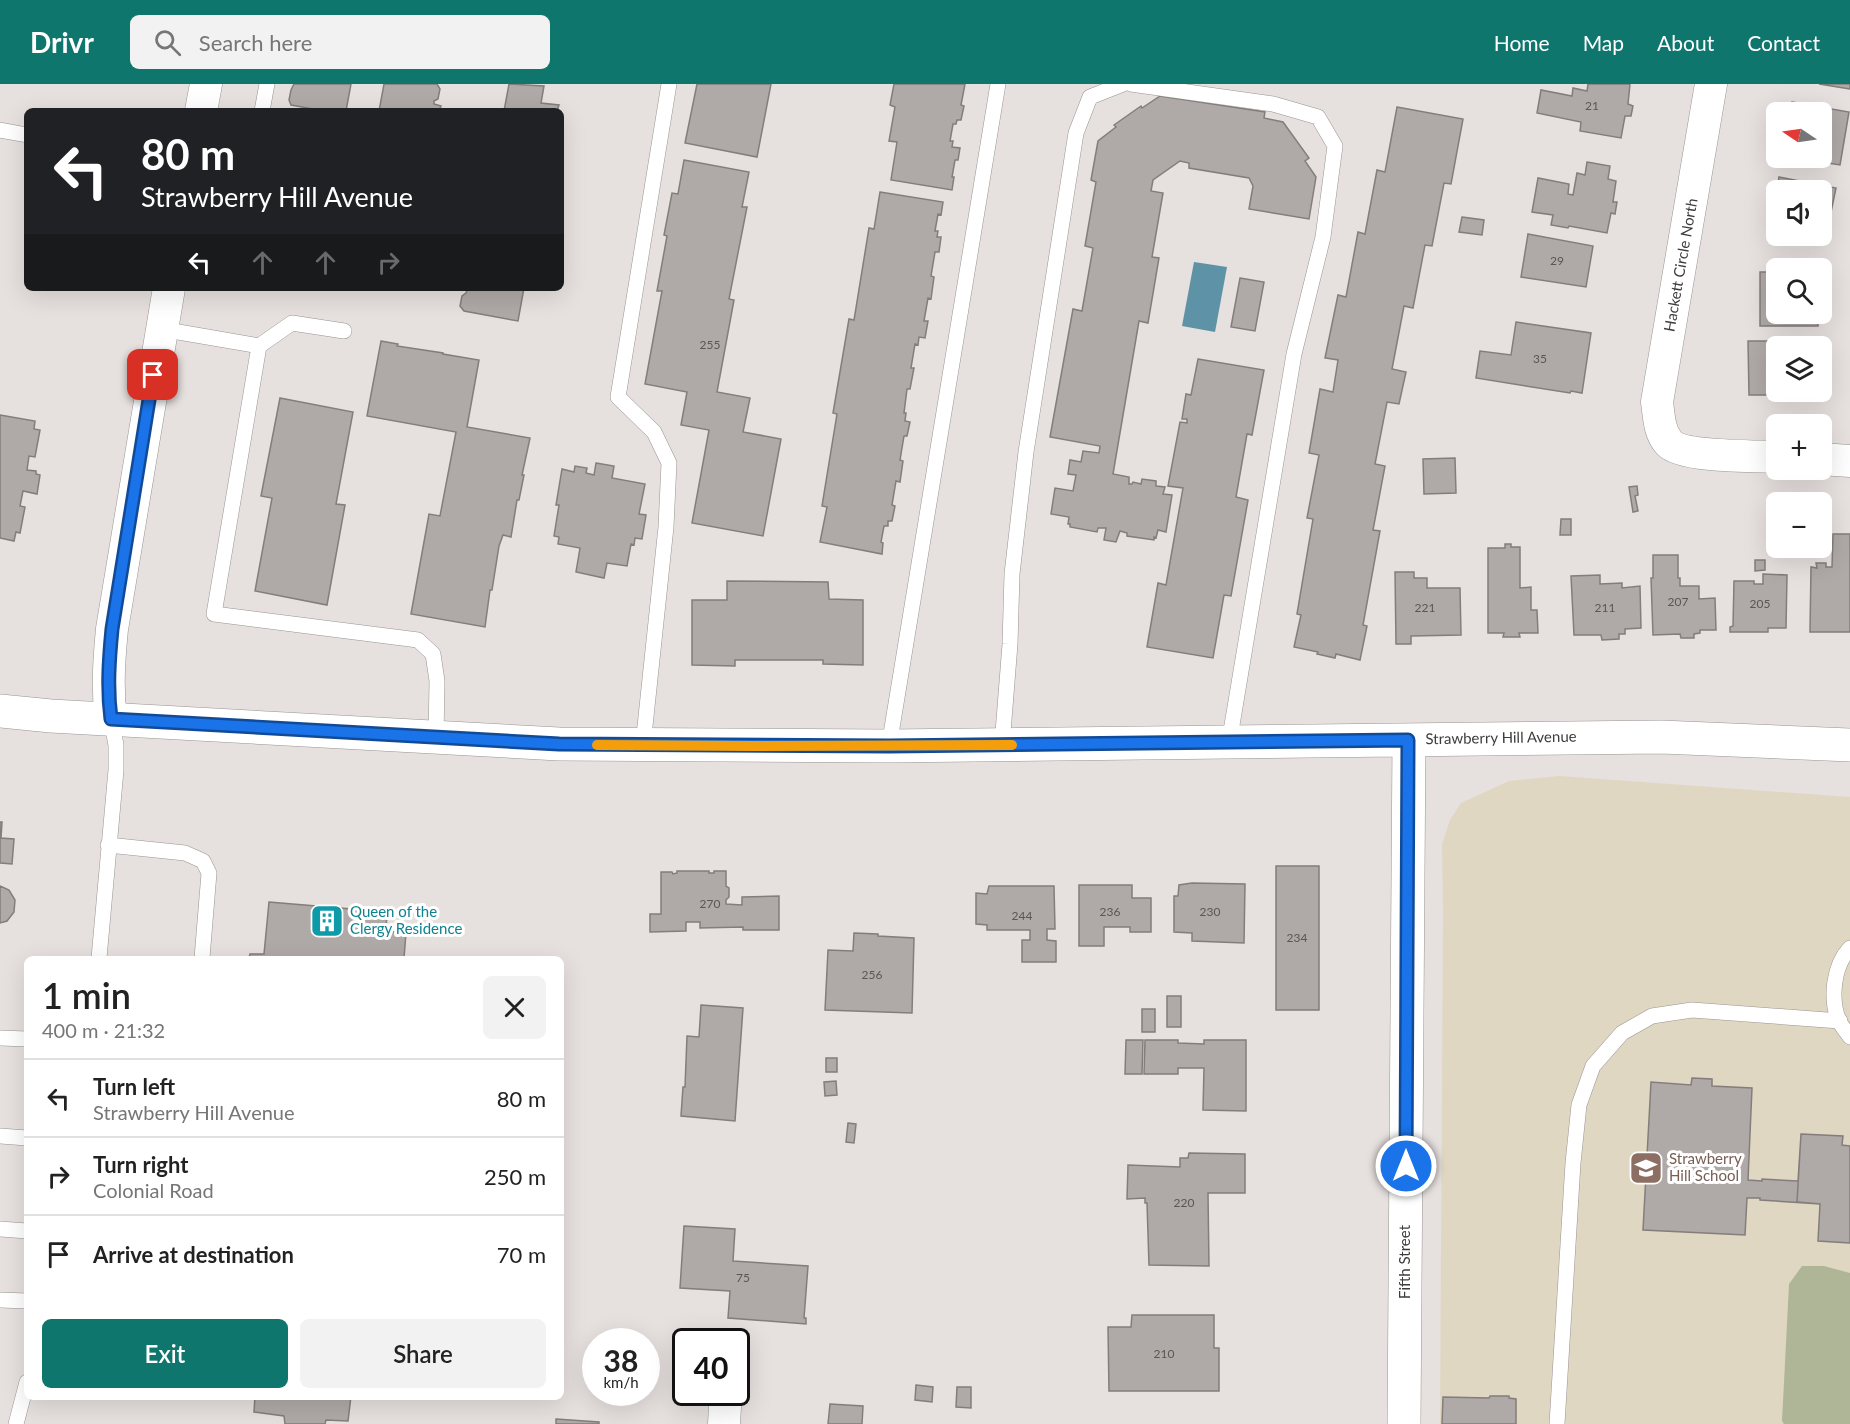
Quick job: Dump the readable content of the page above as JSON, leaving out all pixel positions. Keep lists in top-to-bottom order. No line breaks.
{"streets":{"main road":["Strawberry Hill Avenue","Fifth Street"],"street":["Hackett Circle North"]},"crossings":[["Strawberry Hill Avenue","Fifth Street"]],"places":{"building":["Queen of the Clergy Residence"],"school or university":["Strawberry Hill School"]},"house_numbers":["21","29","255","35","207","205","221","211","270","236","230","244","234","256","220","75","210"],"north":"left","page":{"header":"Drivr","search":"Search here","nav":["Home","Map","About","Contact"],"map_buttons":["+","−"],"turn":["80 m","Strawberry Hill Avenue"],"heading":["1 min","400 m · 21:32"],"list":[{"name":"Turn left","note":"Strawberry Hill Avenue","value":"80 m"},{"name":"Turn right","note":"Colonial Road","value":"250 m"},{"name":"Arrive at destination","value":"70 m"}],"buttons":["Exit","Share"],"speed":"38 km/h","limit":"40"}}
